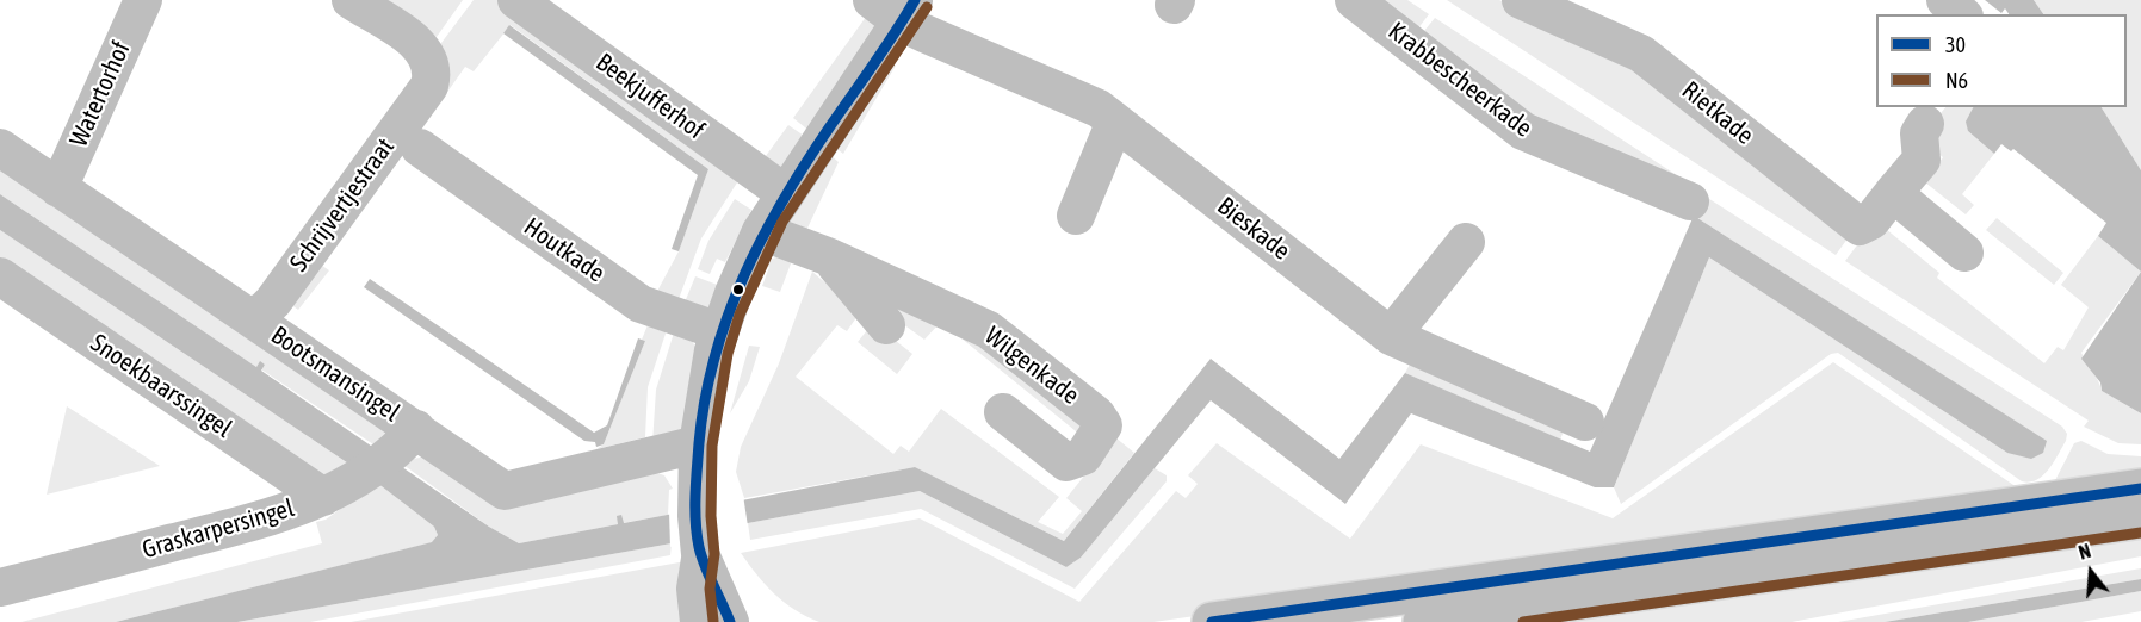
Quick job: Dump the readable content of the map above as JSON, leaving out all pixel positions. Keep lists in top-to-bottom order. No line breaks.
{"streets":{"street":["Krabbescheerkade","Watertorhof","Beekjufferhof","Rietkade","Schrijvertjestraat","Bieskade","Houtkade","Wilgenkade","Bootsmansingel","Snoekbaarssingel","Graskarpersingel"]},"crossings":[["Watertorhof","Bootsmansingel"],["Schrijvertjestraat","Bootsmansingel"],["Bootsmansingel","Graskarpersingel"],["Snoekbaarssingel","Graskarpersingel"]],"lines":["transit line 30","transit line N6"],"legend":["30","N6"],"north":"top"}
